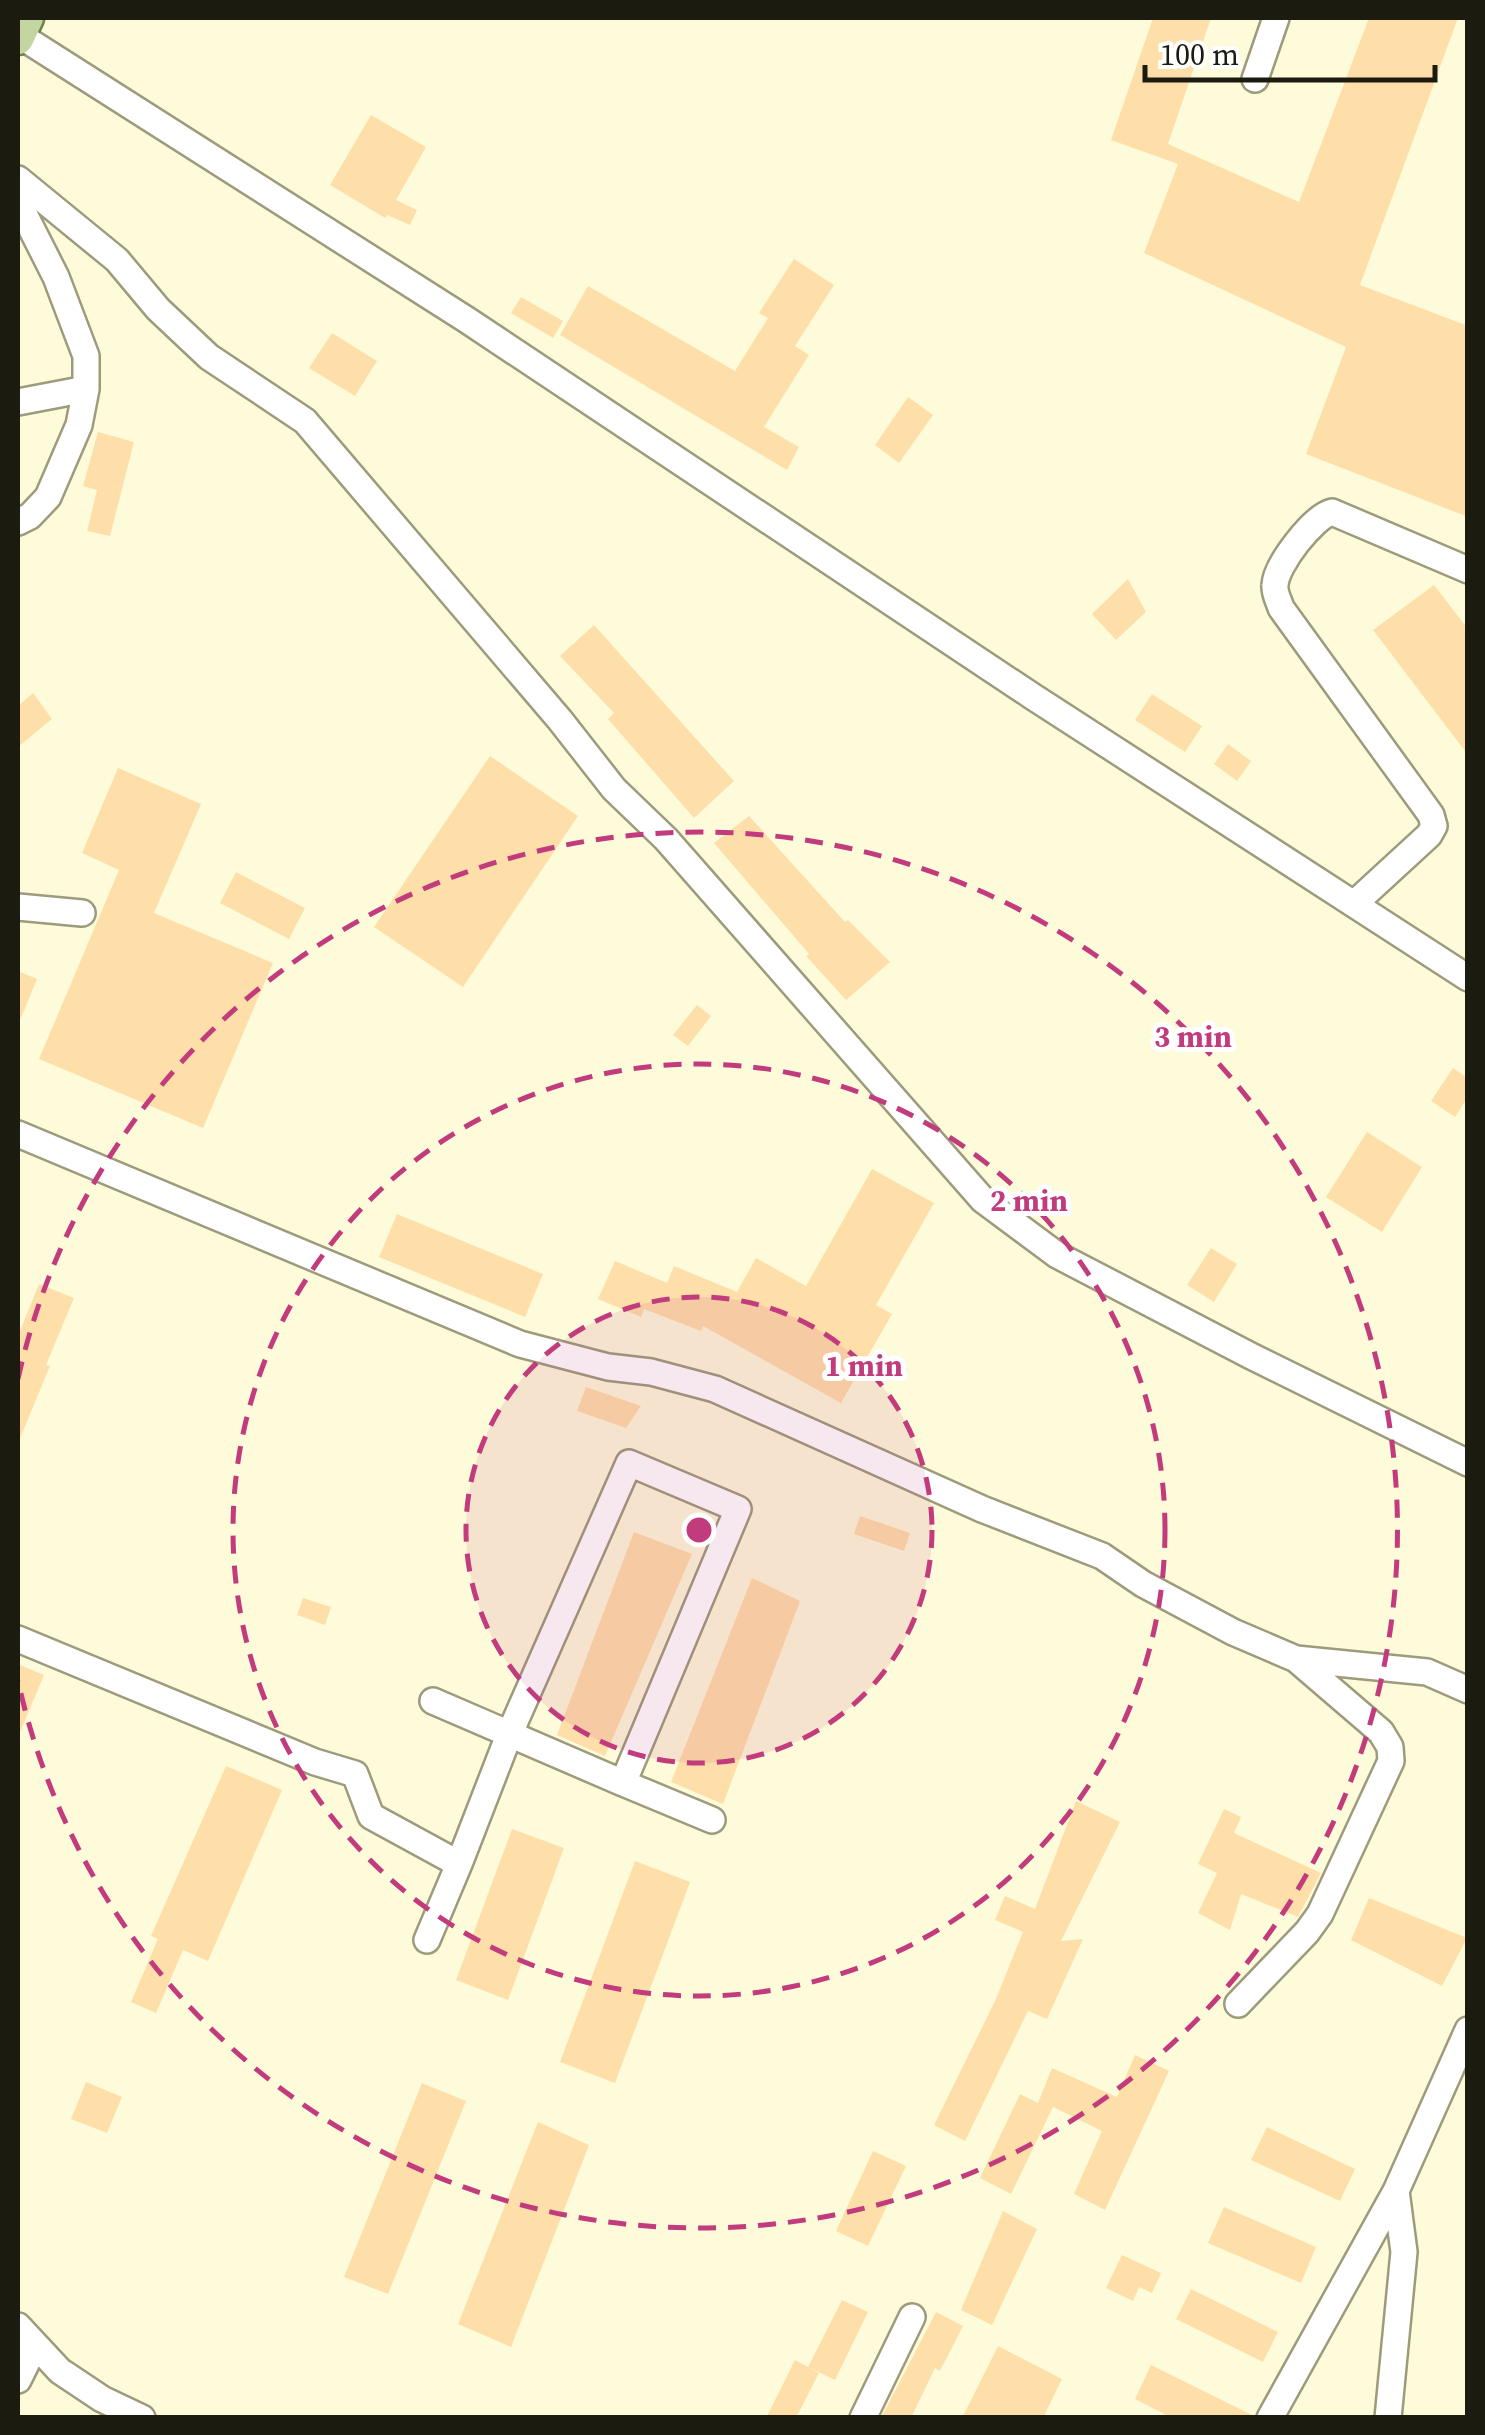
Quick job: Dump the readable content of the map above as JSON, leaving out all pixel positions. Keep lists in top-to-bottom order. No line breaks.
{"scale_bar":"100 m","rings":["3 min","2 min","1 min"]}
